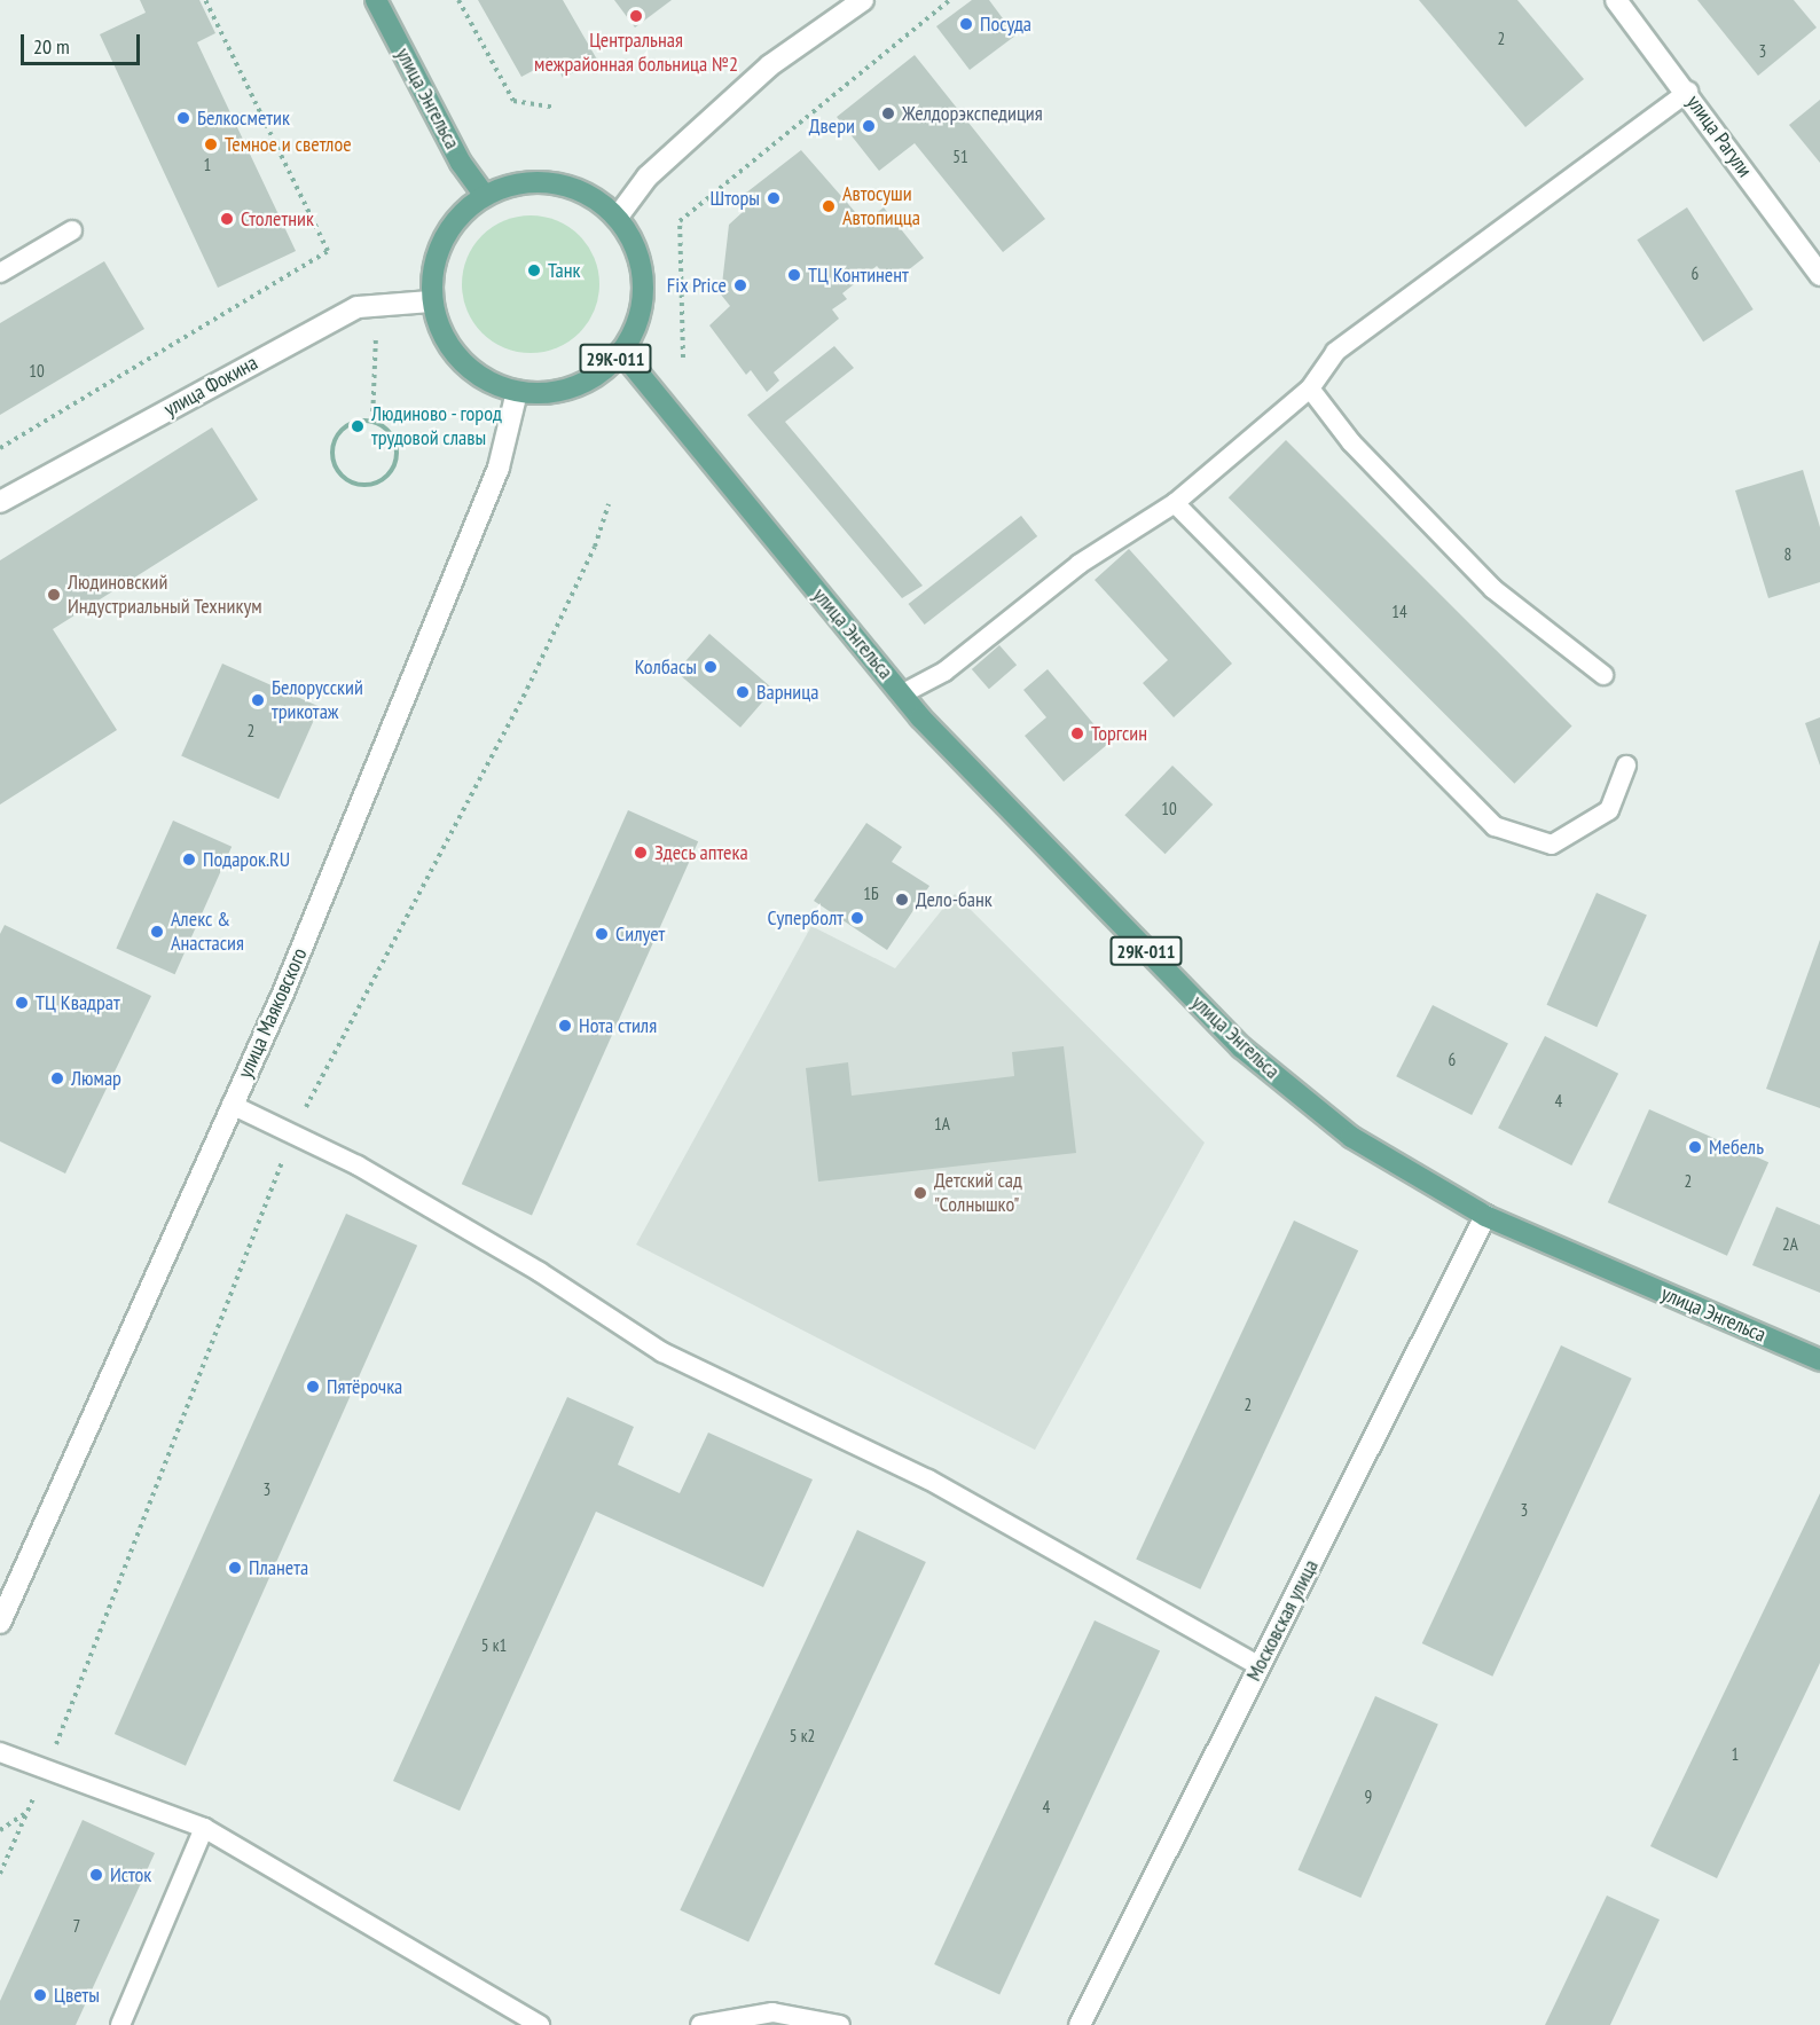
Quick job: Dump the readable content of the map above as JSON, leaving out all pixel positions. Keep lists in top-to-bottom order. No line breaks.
{"streets":{"main road":["улица Энгельса","29К-011"],"street":["улица Рагули","улица Фокина","улица Маяковского","Московская улица"]},"crossings":[["улица Энгельса","29К-011"],["улица Энгельса","улица Фокина"],["улица Энгельса","улица Маяковского"],["улица Энгельса","Московская улица"],["29К-011","улица Фокина"],["29К-011","улица Маяковского"],["улица Фокина","улица Маяковского"]],"places":["Центральная межрайонная больница №2","Посуда","Желдорэкспедиция","Белкосметик","Двери","Темное и светлое","Шторы","Автосуши Автопицца","Столетник","Танк","ТЦ Континент","Fix Price","Людиново - город трудовой славы","Людиновский Индустриальный Техникум","Колбасы","Варница","Белорусский трикотаж","Торгсин","Здесь аптека","Подарок.RU","Дело-банк","Суперболт","Алекс & Анастасия","Силует","ТЦ Квадрат","Нота стиля","Люмар","Мебель","Детский сад \"Солнышко\"","Пятёрочка","Планета","Исток","Цветы"],"house_numbers":["2","3","51","1","6","10","8","14","2","10","1Б","6","4","1А","2","2А","2","3","3","5 к1","5 к2","1","9","4","7"],"scale_bar":"20 m"}
